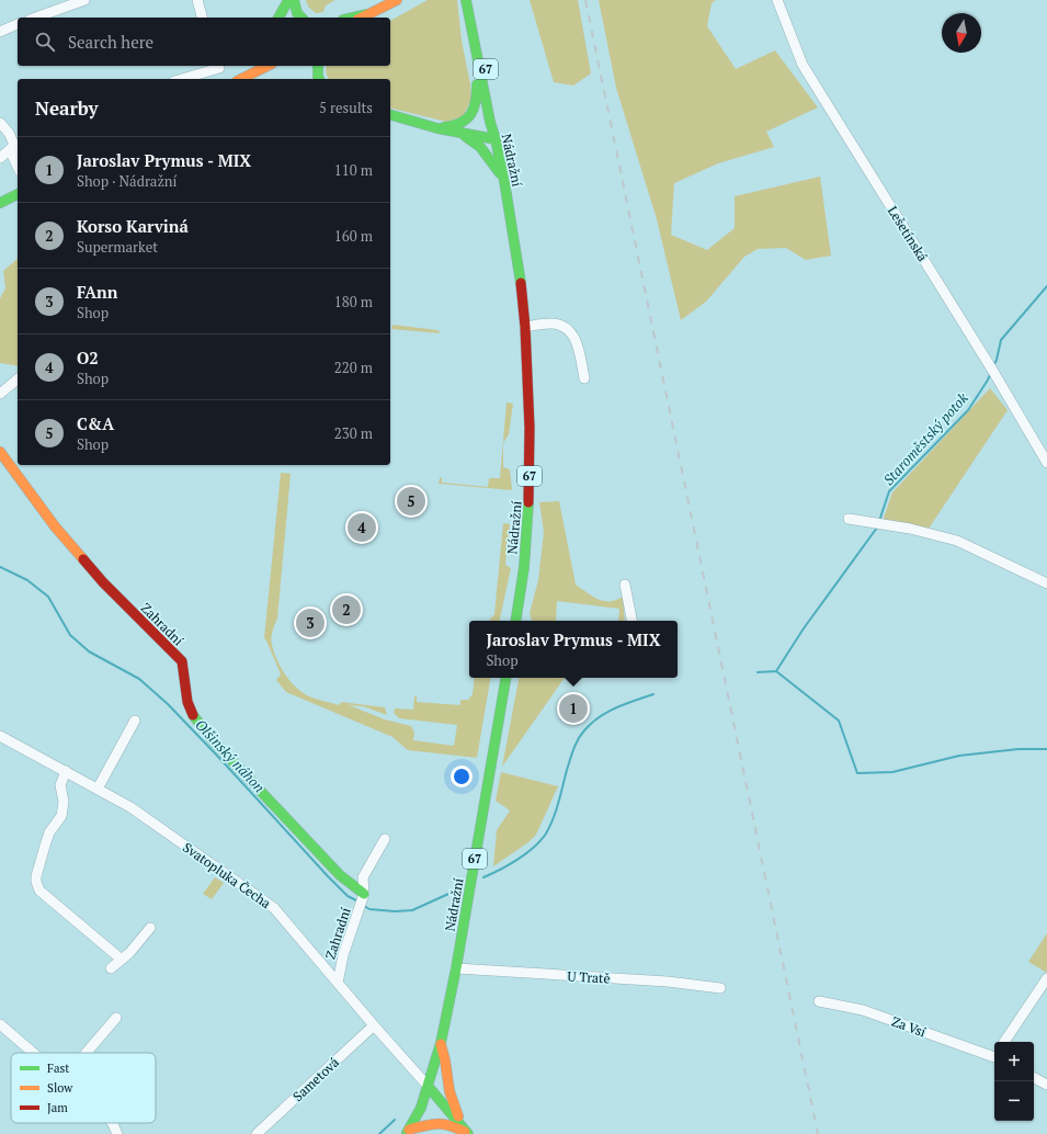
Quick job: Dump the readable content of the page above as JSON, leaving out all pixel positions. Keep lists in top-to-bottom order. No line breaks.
{"streets":{"main road":["67","Nádražní","Zahradní"],"street":["Lešetínská","Svatopluka Čecha","U Tratě","Za Vsí","Sametová"]},"crossings":[["67","Nádražní"],["Nádražní","Svatopluka Čecha"],["Nádražní","U Tratě"],["Zahradní","Svatopluka Čecha"],["Svatopluka Čecha","Sametová"]],"water":["Staroměstský potok","Olšinský náhon"],"legend":["Fast","Slow","Jam"],"north":"bottom","page":{"search":"Search here","heading":["Nearby","5 results"],"list":[{"mark":"1","name":"Jaroslav Prymus - MIX","note":"Shop · Nádražní","value":"110 m"},{"mark":"2","name":"Korso Karviná","note":"Supermarket","value":"160 m"},{"mark":"3","name":"FAnn","note":"Shop","value":"180 m"},{"mark":"4","name":"O2","note":"Shop","value":"220 m"},{"mark":"5","name":"C&A","note":"Shop","value":"230 m"}],"pins":["5","4","2","3","1"],"popup":["Jaroslav Prymus - MIX","Shop"],"map_buttons":["+","−"]}}
